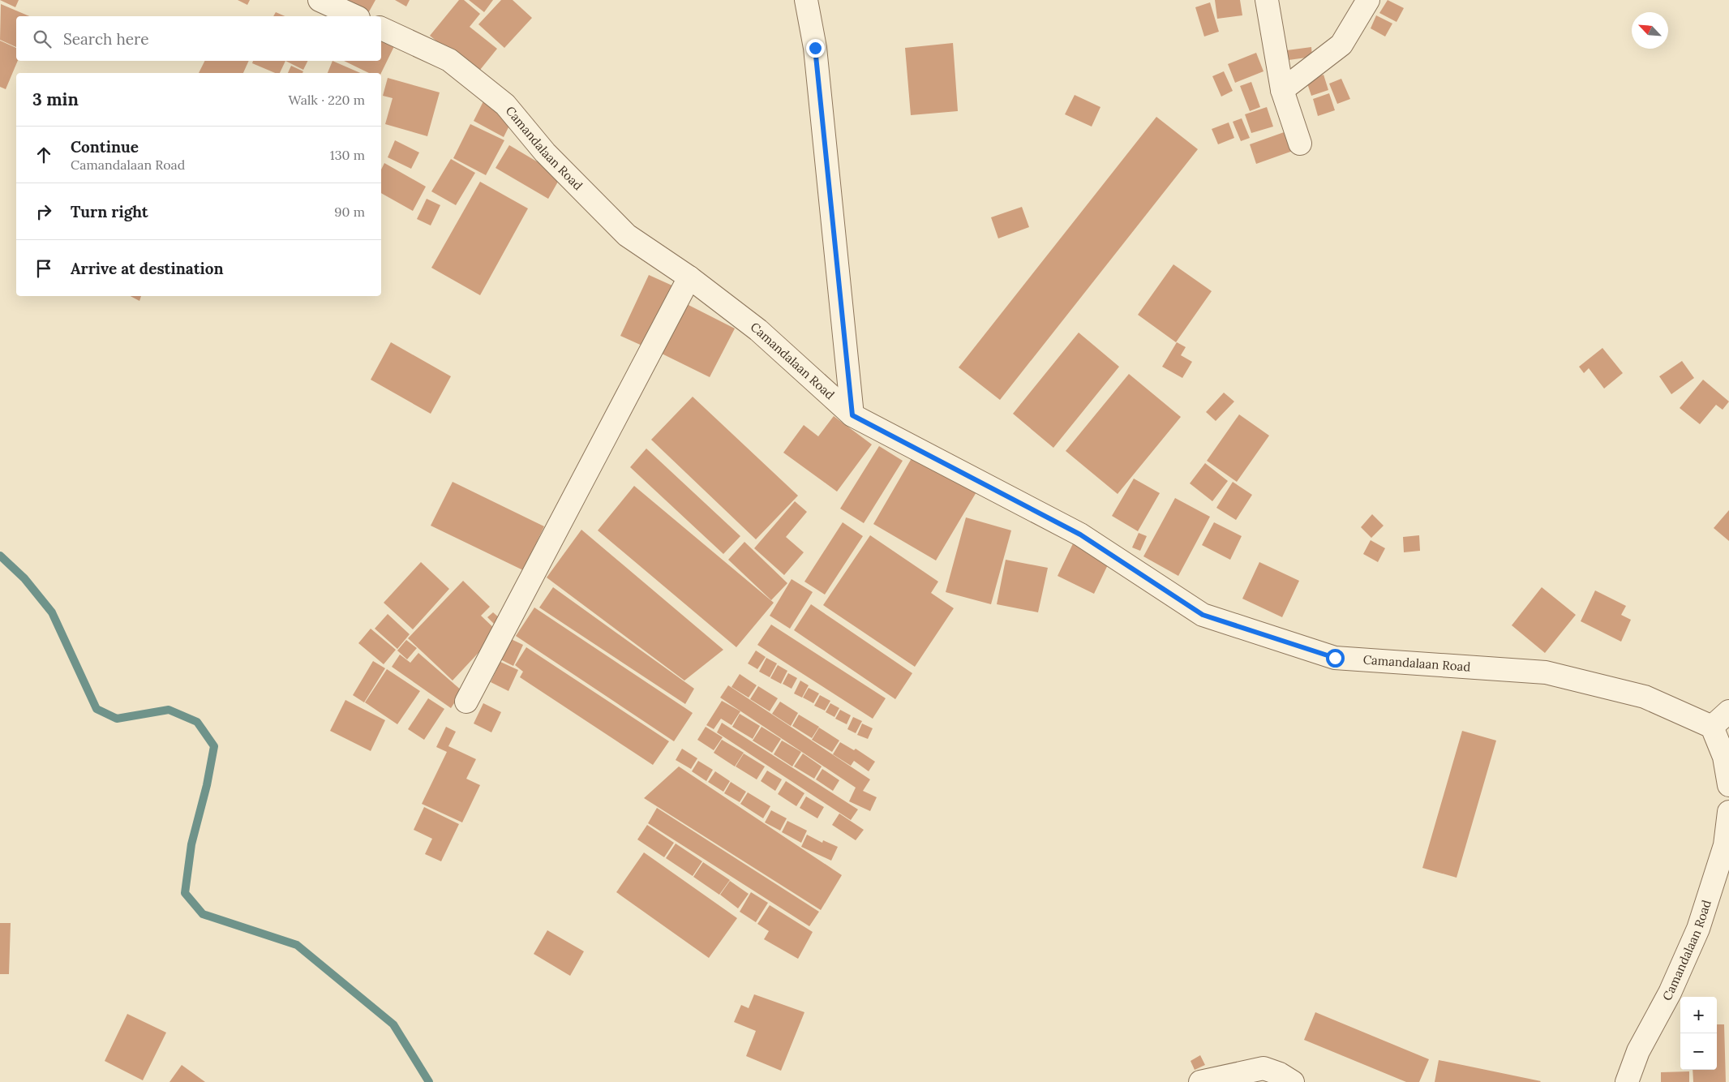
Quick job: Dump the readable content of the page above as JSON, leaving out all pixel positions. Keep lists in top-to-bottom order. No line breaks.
{"streets":{"street":["Camandalaan Road"]},"north":"top left","page":{"search":"Search here","heading":["3 min","Walk · 220 m"],"list":[["Continue","Camandalaan Road","130 m"],["Turn right","90 m"],"Arrive at destination"],"map_buttons":["+","−"]}}
